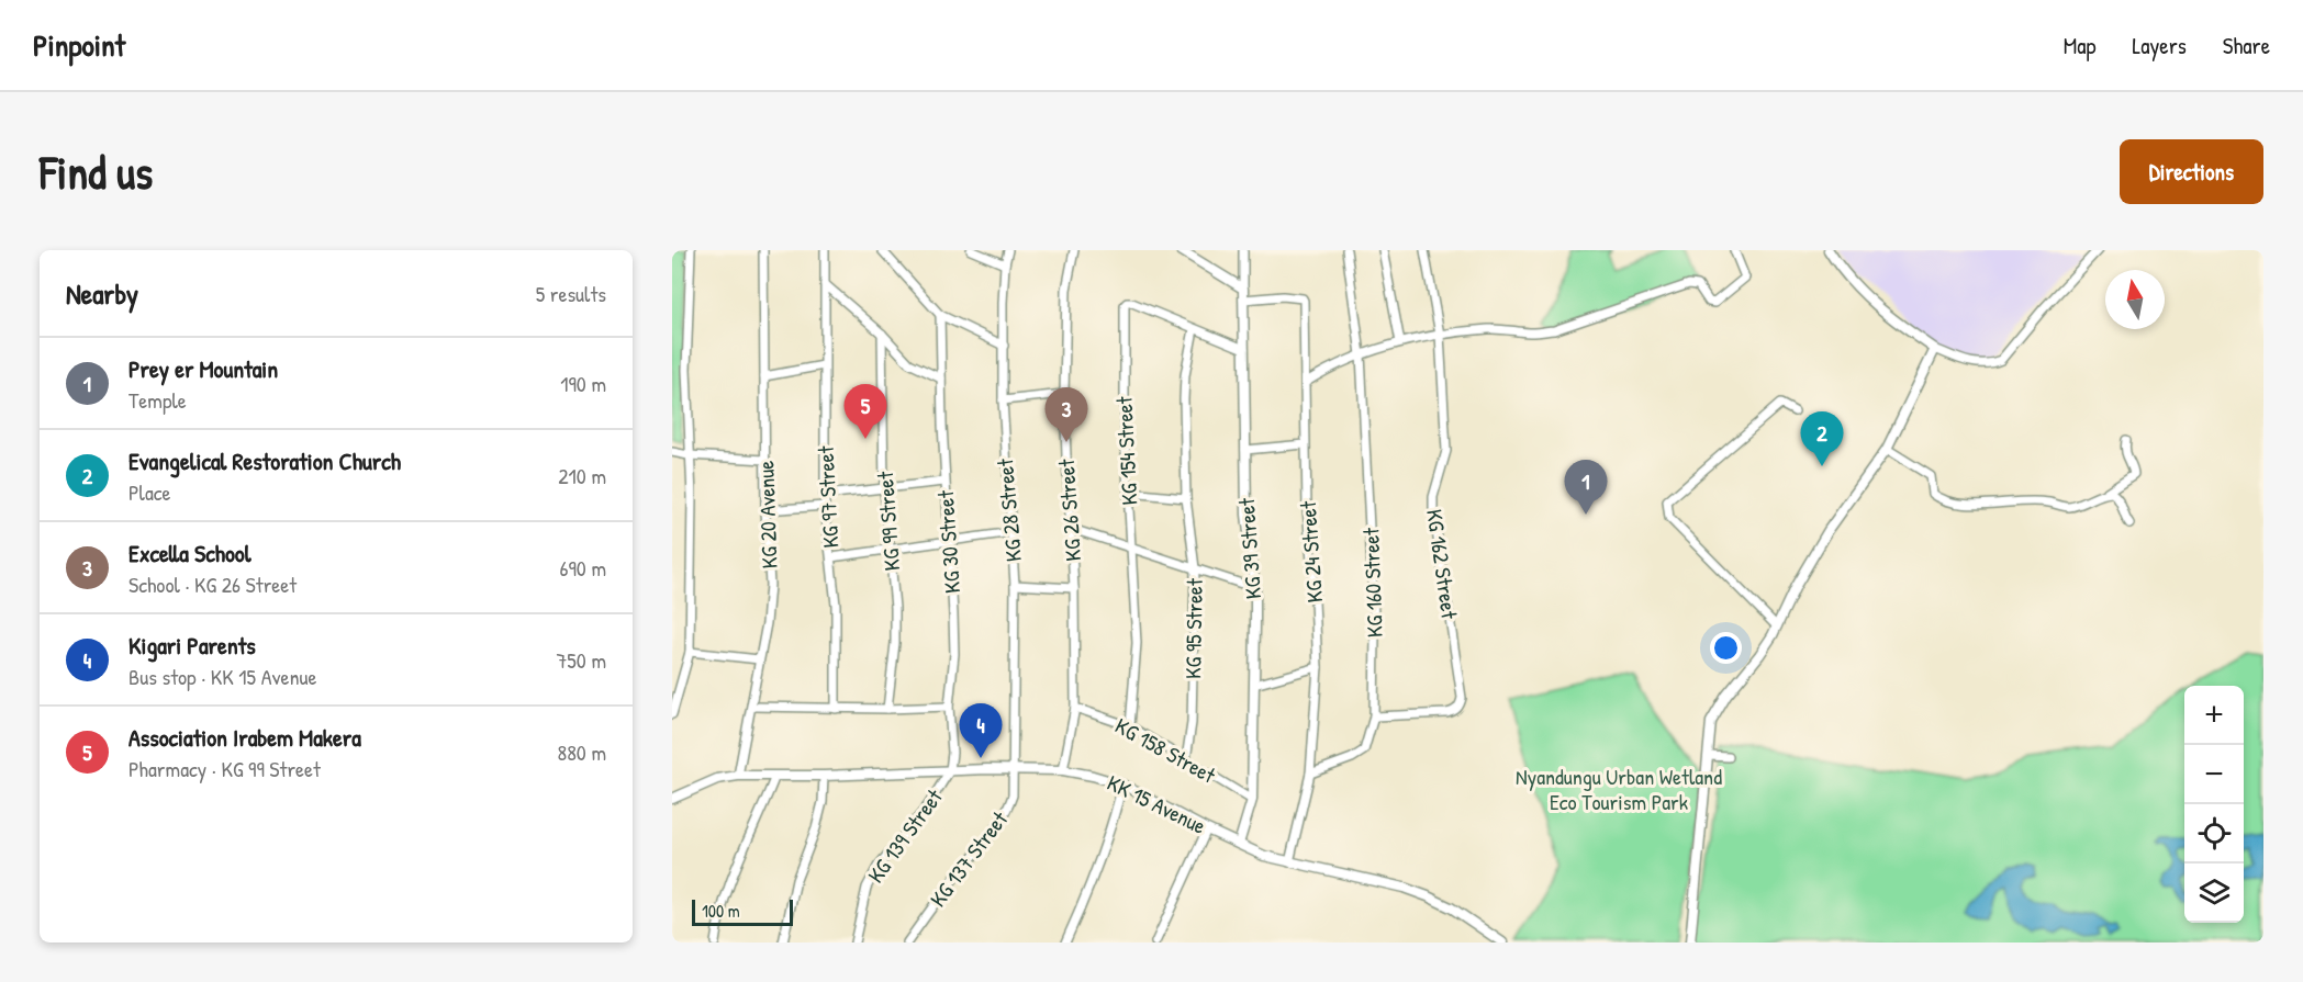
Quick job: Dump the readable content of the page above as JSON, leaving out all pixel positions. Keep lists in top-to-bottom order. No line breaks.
{"streets":{"street":["KG 154 Street","KG 97 Street","KG 28 Street","KG 26 Street","KG 20 Avenue","KG 99 Street","KG 30 Street","KG 39 Street","KG 24 Street","KG 162 Street","KG 160 Street","KG 95 Street","KG 158 Street","KK 15 Avenue","KG 139 Street","KG 137 Street"]},"crossings":[["KG 154 Street","KG 39 Street"],["KG 154 Street","KG 95 Street"],["KG 154 Street","KG 158 Street"],["KG 28 Street","KK 15 Avenue"],["KG 28 Street","KG 137 Street"],["KG 26 Street","KG 158 Street"],["KG 26 Street","KK 15 Avenue"],["KG 20 Avenue","KK 15 Avenue"],["KG 30 Street","KK 15 Avenue"],["KG 30 Street","KG 139 Street"],["KG 39 Street","KG 24 Street"],["KG 39 Street","KG 158 Street"],["KG 39 Street","KK 15 Avenue"],["KG 24 Street","KG 160 Street"],["KG 24 Street","KK 15 Avenue"],["KG 162 Street","KG 160 Street"],["KG 95 Street","KG 158 Street"],["KK 15 Avenue","KG 139 Street"],["KK 15 Avenue","KG 137 Street"]],"parks":["Nyandungu Urban Wetland Eco Tourism Park"],"scale_bar":"100 m","north":"top","page":{"header":"Pinpoint","nav":["Map","Layers","Share"],"buttons":"Directions","title":"Find us","heading":["Nearby","5 results"],"list":[{"mark":"1","name":"Prey er Mountain","note":"Temple","value":"190 m"},{"mark":"2","name":"Evangelical Restoration Church","note":"Place","value":"210 m"},{"mark":"3","name":"Excella School","note":"School · KG 26 Street","value":"690 m"},{"mark":"4","name":"Kigari Parents","note":"Bus stop · KK 15 Avenue","value":"750 m"},{"mark":"5","name":"Association Irabem Makera","note":"Pharmacy · KG 99 Street","value":"880 m"}],"pins":["5","3","2","1","4"],"map_buttons":["+","−"],"scale":"100 m"}}
